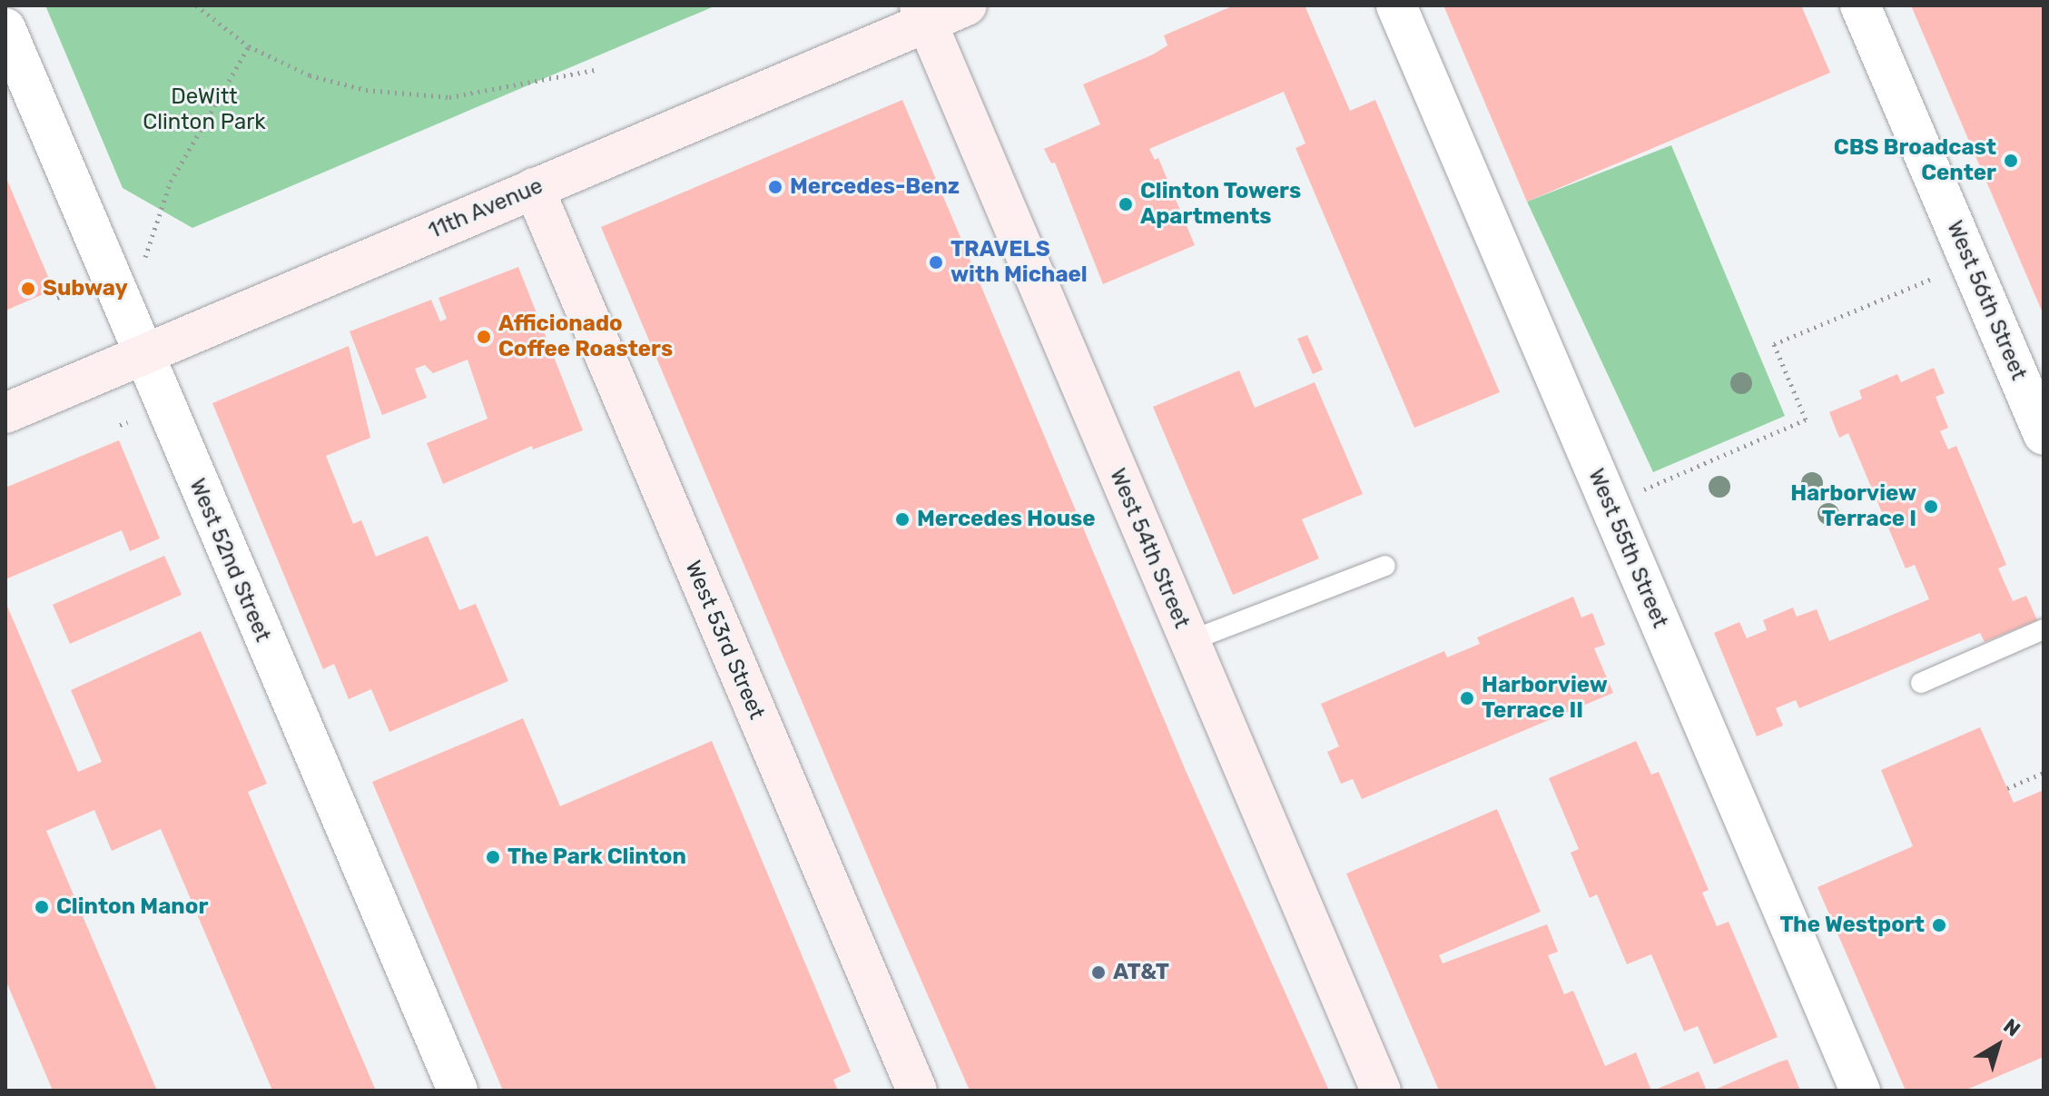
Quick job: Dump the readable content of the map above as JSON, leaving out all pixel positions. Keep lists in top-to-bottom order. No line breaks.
{"streets":{"main road":["11th Avenue","West 54th Street","West 53rd Street"],"street":["West 56th Street","West 55th Street","West 52nd Street"]},"crossings":[["11th Avenue","West 54th Street"],["11th Avenue","West 52nd Street"],["11th Avenue","West 53rd Street"]],"parks":["DeWitt Clinton Park"],"places":["CBS Broadcast Center","Mercedes-Benz","Clinton Towers Apartments","TRAVELS with Michael","Subway","Afficionado Coffee Roasters","Harborview Terrace I","Mercedes House","Harborview Terrace II","The Park Clinton","Clinton Manor","The Westport","AT&T"],"north":"top right"}
